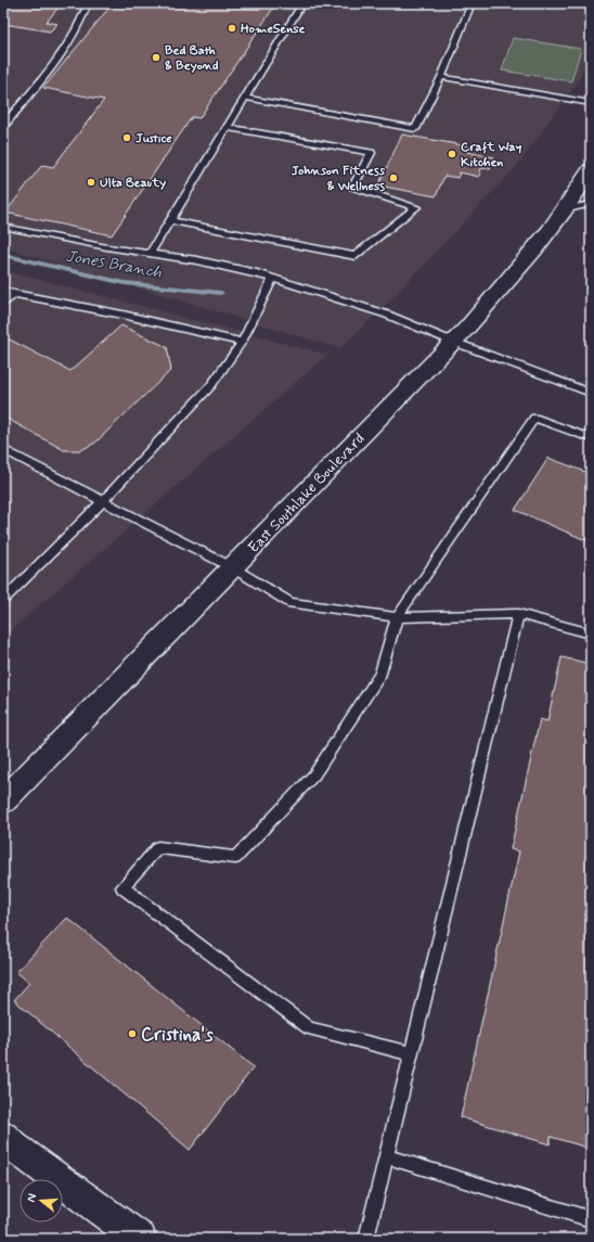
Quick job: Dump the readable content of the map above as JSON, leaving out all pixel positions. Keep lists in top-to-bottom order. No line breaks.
{"streets":{"main road":["East Southlake Boulevard"]},"water":["Jones Branch"],"places":["HomeSense","Bed Bath & Beyond","Justice","Craft Way Kitchen","Johnson Fitness & Wellness","Ulta Beauty","Cristina's"],"north":"left"}
